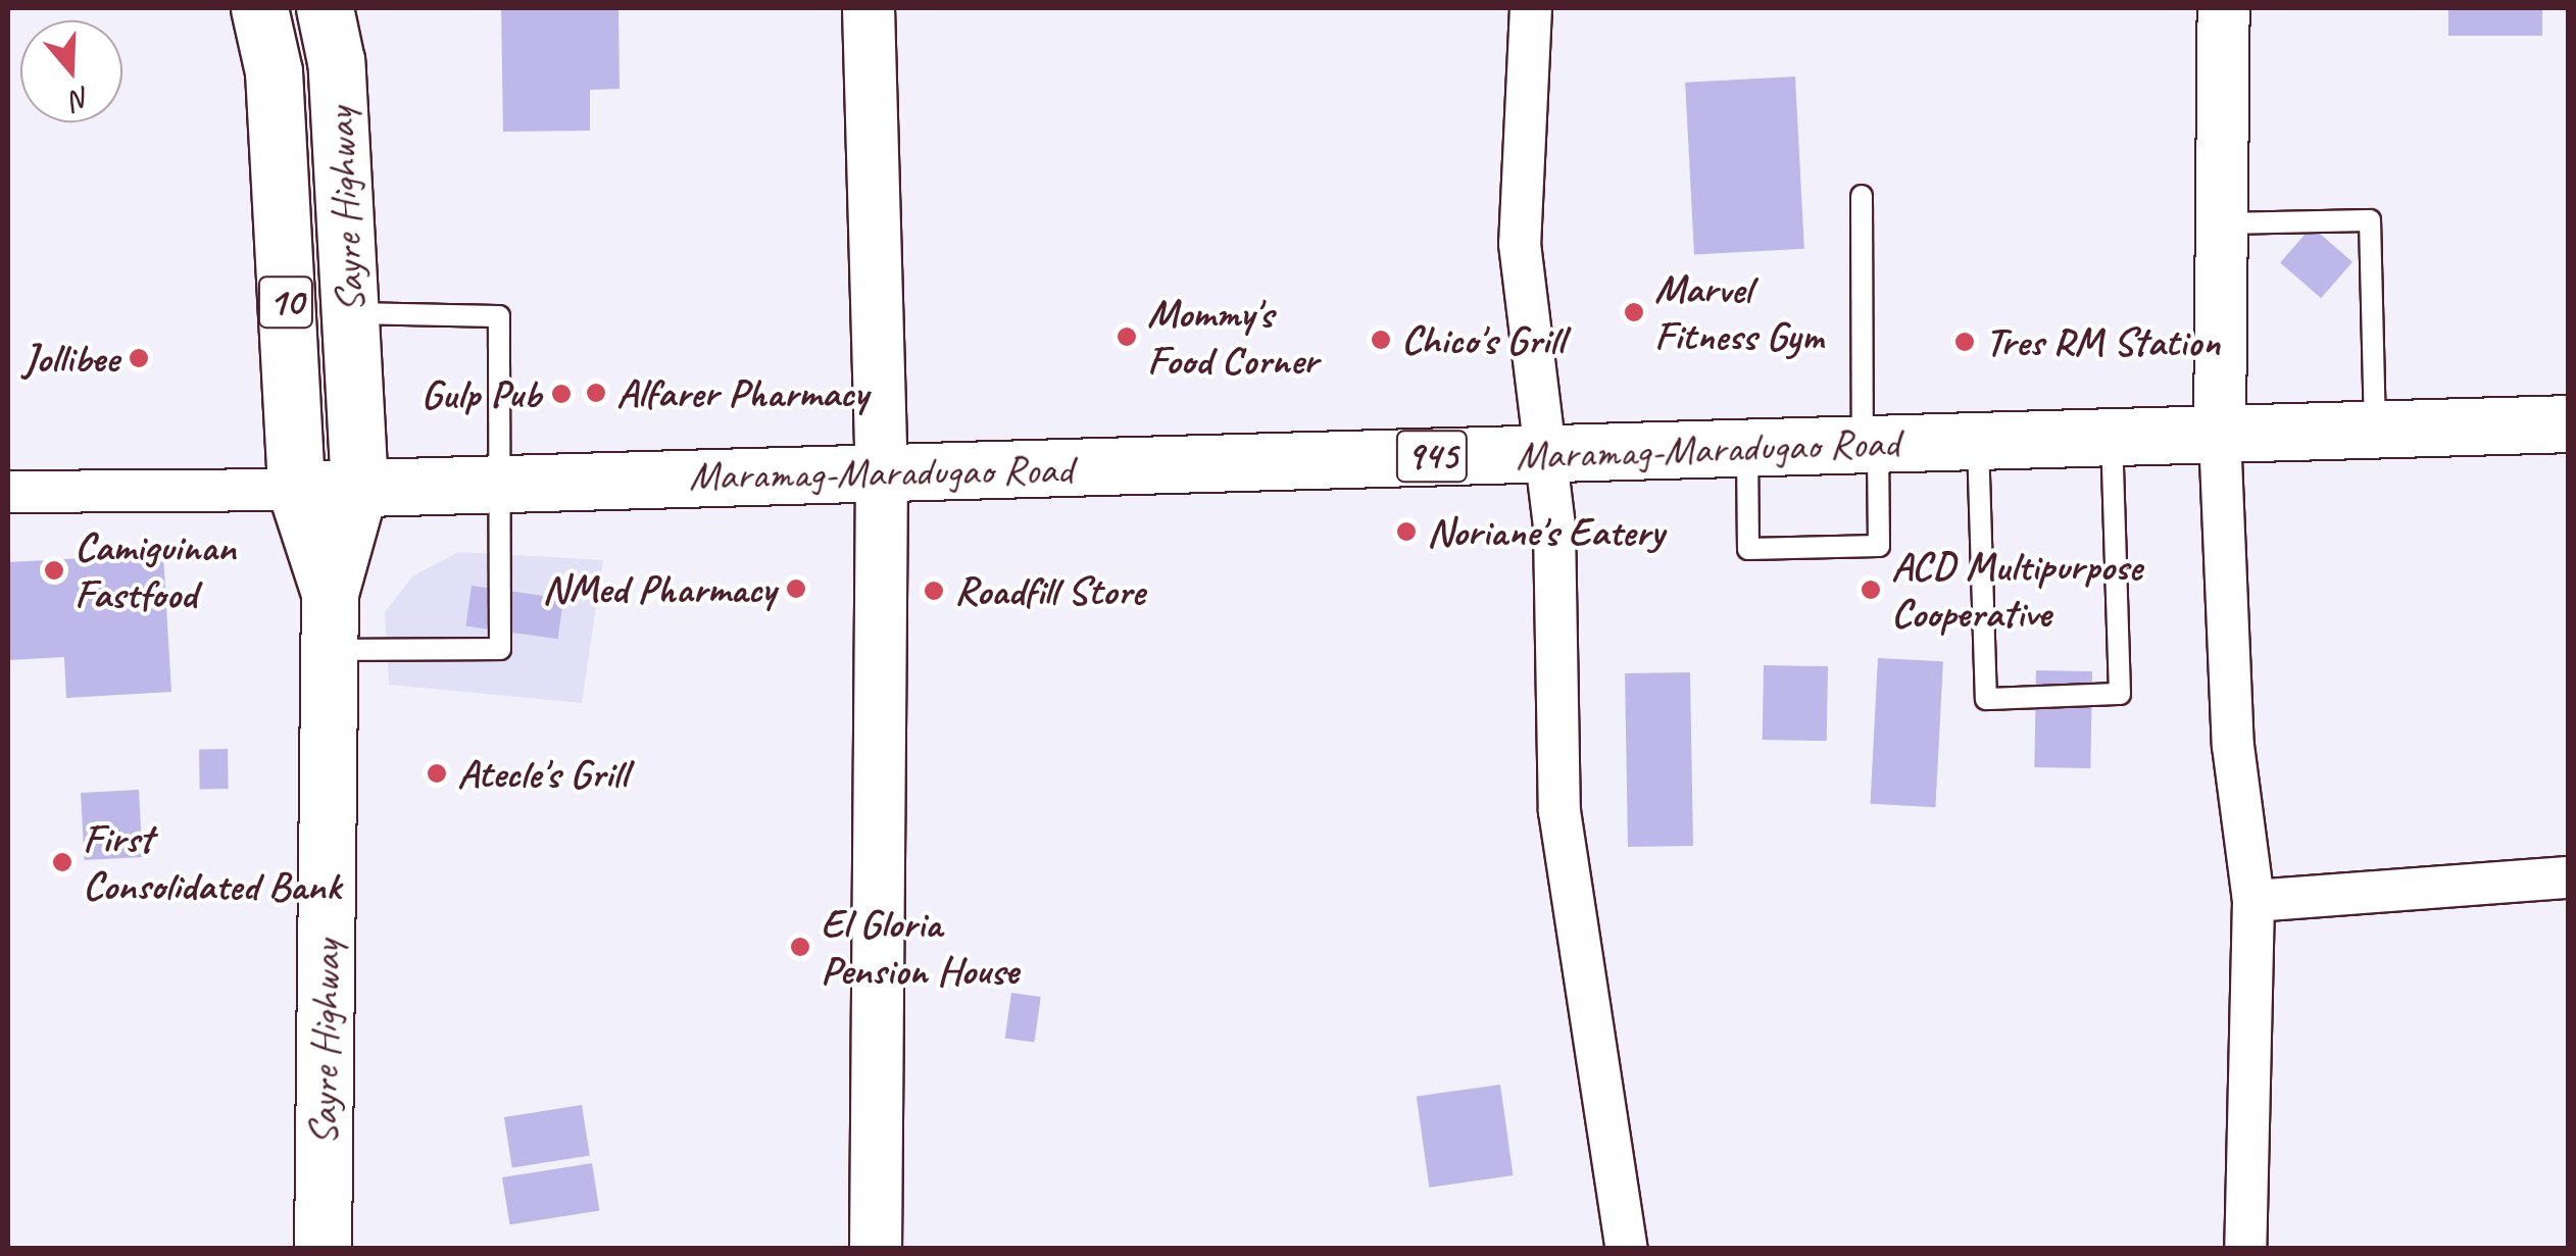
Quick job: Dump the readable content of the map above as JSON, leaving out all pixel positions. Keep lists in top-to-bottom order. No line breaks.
{"streets":{"main road":["Sayre Highway","10","Maramag-Maradugao Road","945"]},"crossings":[["Sayre Highway","Maramag-Maradugao Road"]],"places":["Marvel Fitness Gym","Mommy's Food Corner","Chico's Grill","Tres RM Station","Jollibee","Alfarer Pharmacy","Gulp Pub","Noriane's Eatery","Camiguinan Fastfood","NMed Pharmacy","ACD Multipurpose Cooperative","Roadfill Store","Atecle's Grill","First Consolidated Bank","El Gloria Pension House"],"north":"bottom"}
